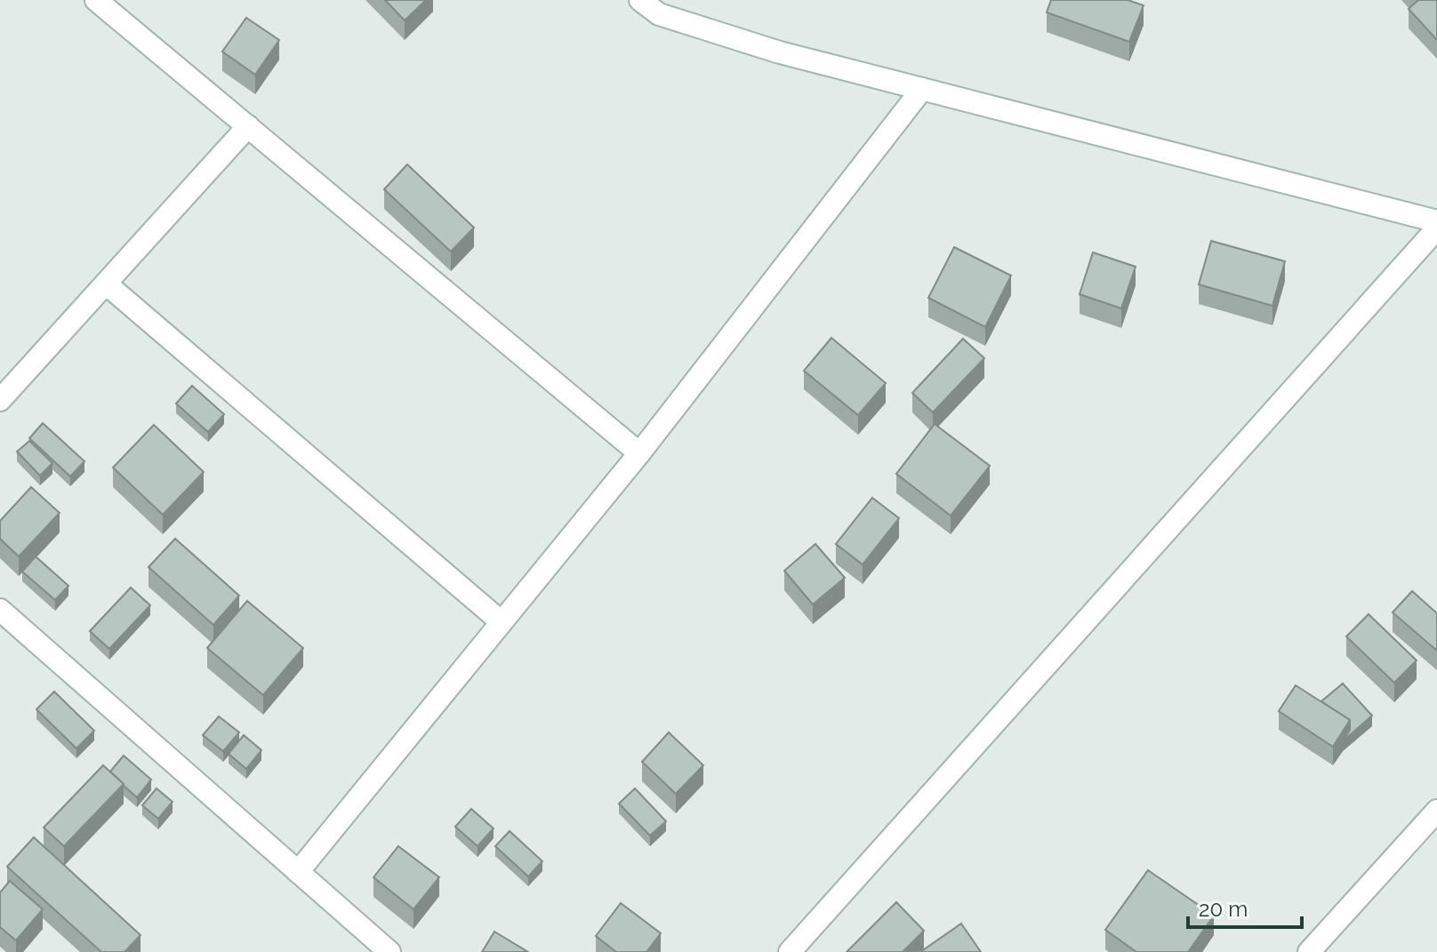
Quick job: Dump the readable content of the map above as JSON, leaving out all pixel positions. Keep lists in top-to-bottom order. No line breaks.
{"scale_bar":"20 m"}
